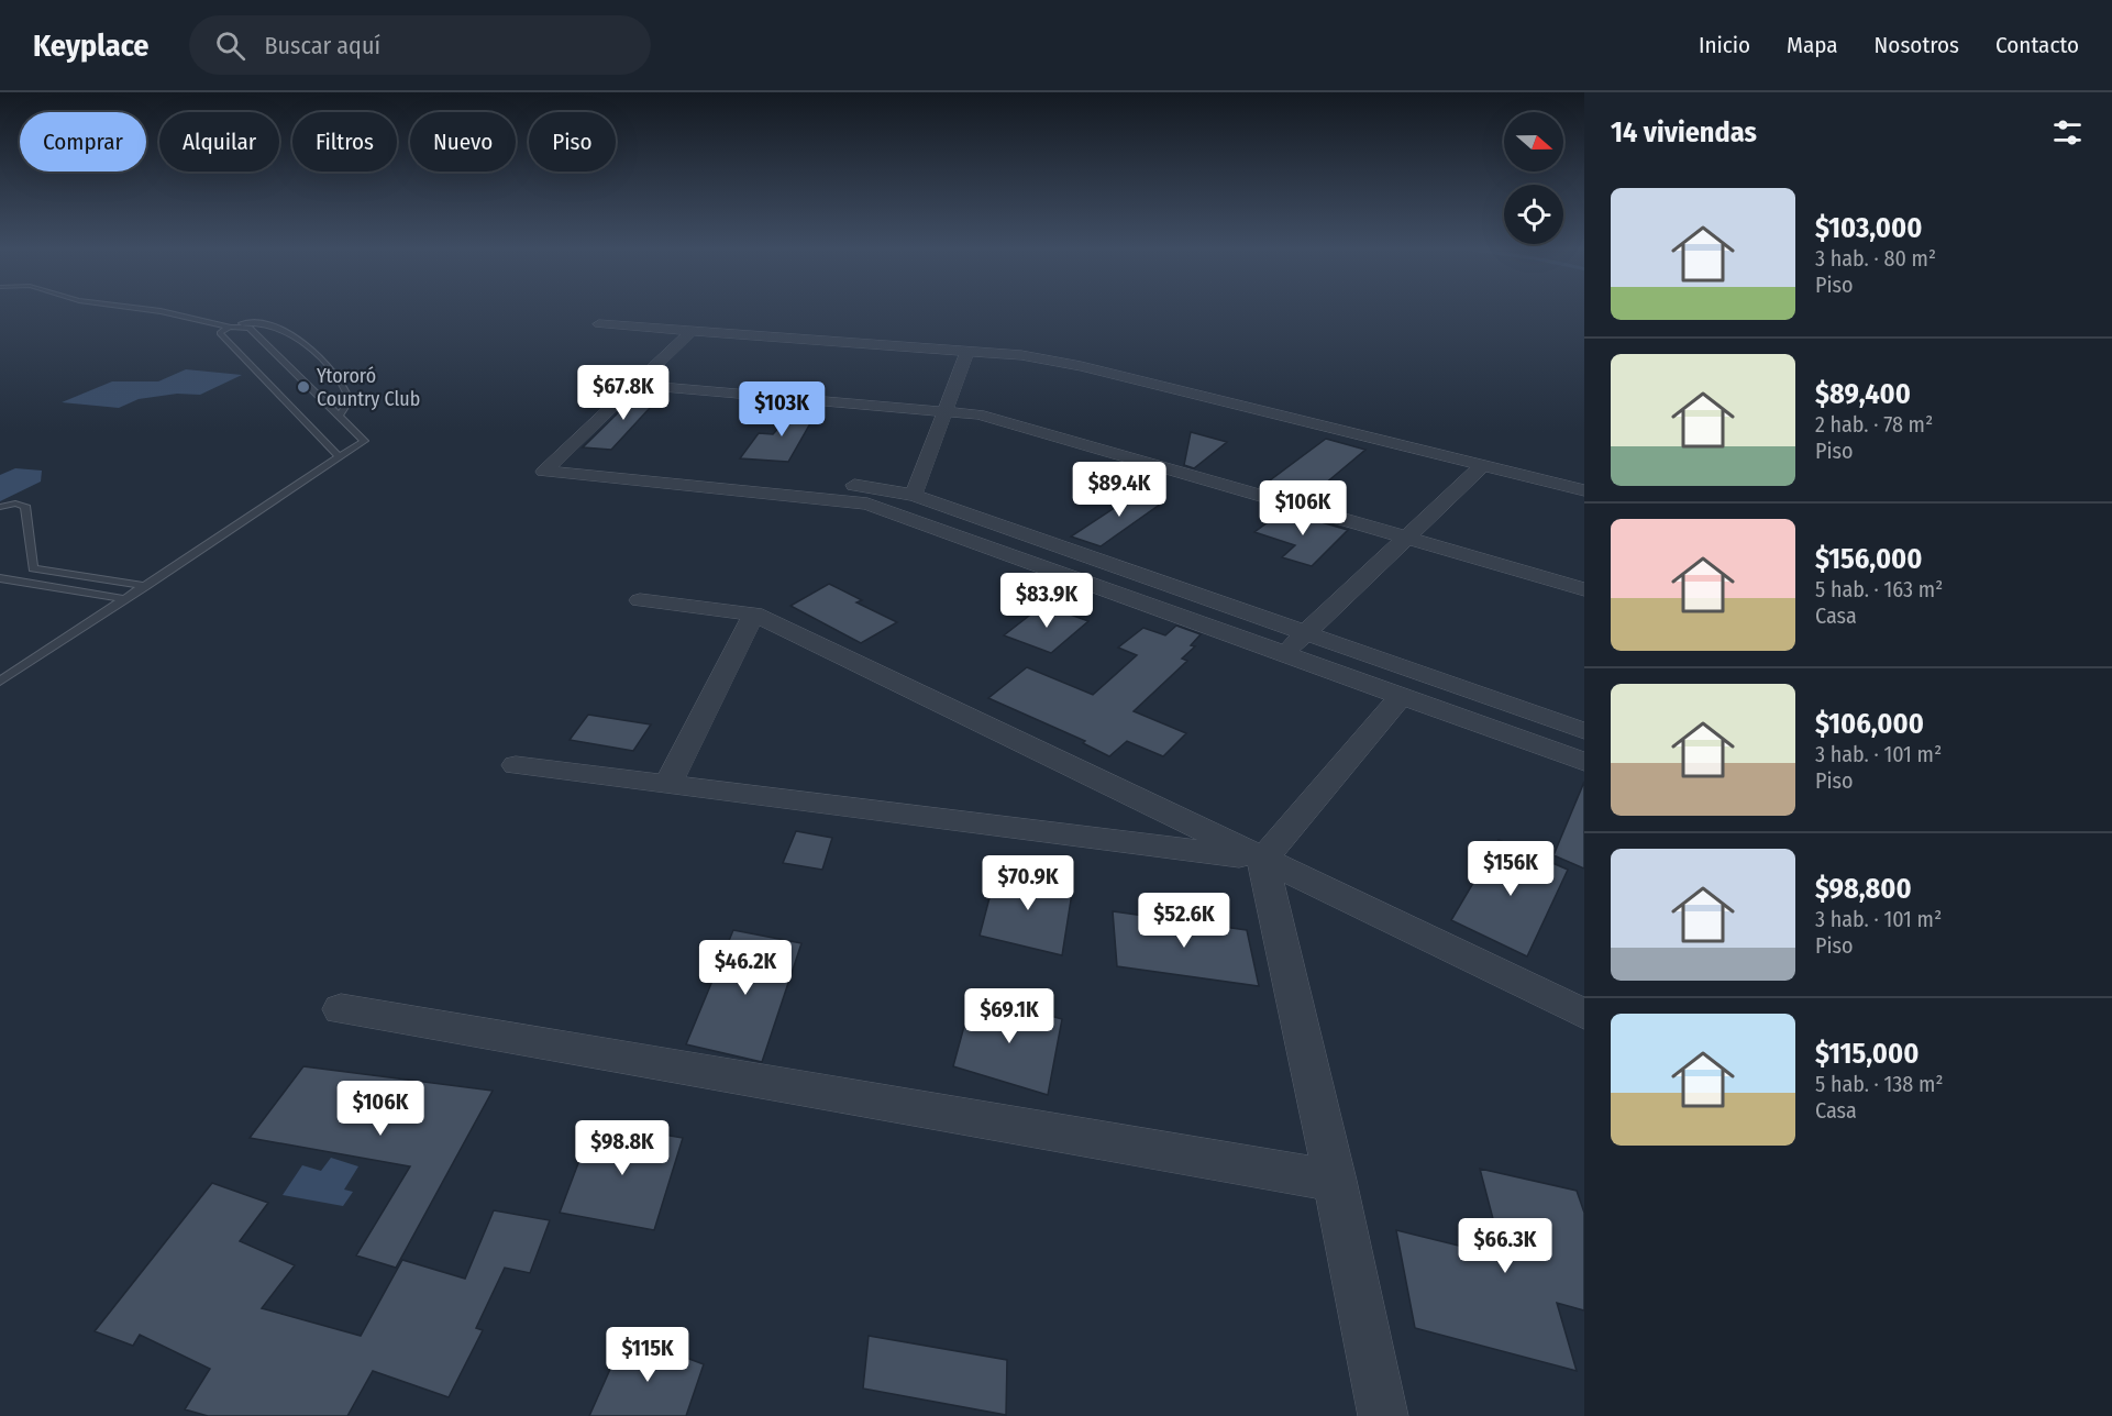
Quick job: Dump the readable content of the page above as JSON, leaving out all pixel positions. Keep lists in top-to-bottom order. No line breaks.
{"places":["Ytororó Country Club"],"north":"right","page":{"header":"Keyplace","search":"Buscar aquí","nav":["Inicio","Mapa","Nosotros","Contacto"],"heading":"14 viviendas","chip":["Comprar","Alquilar","Filtros","Nuevo","Piso"],"list":[{"name":"$103,000","note":"3 hab. · 80 m² · Piso"},{"name":"$89,400","note":"2 hab. · 78 m² · Piso"},{"name":"$156,000","note":"5 hab. · 163 m² · Casa"},{"name":"$106,000","note":"3 hab. · 101 m² · Piso"},{"name":"$98,800","note":"3 hab. · 101 m² · Piso"},{"name":"$115,000","note":"5 hab. · 138 m² · Casa"}],"price":["$67.8K","$103K","$89.4K","$106K","$83.9K","$156K","$70.9K","$52.6K","$46.2K","$69.1K","$106K","$98.8K","$66.3K","$115K"]}}
